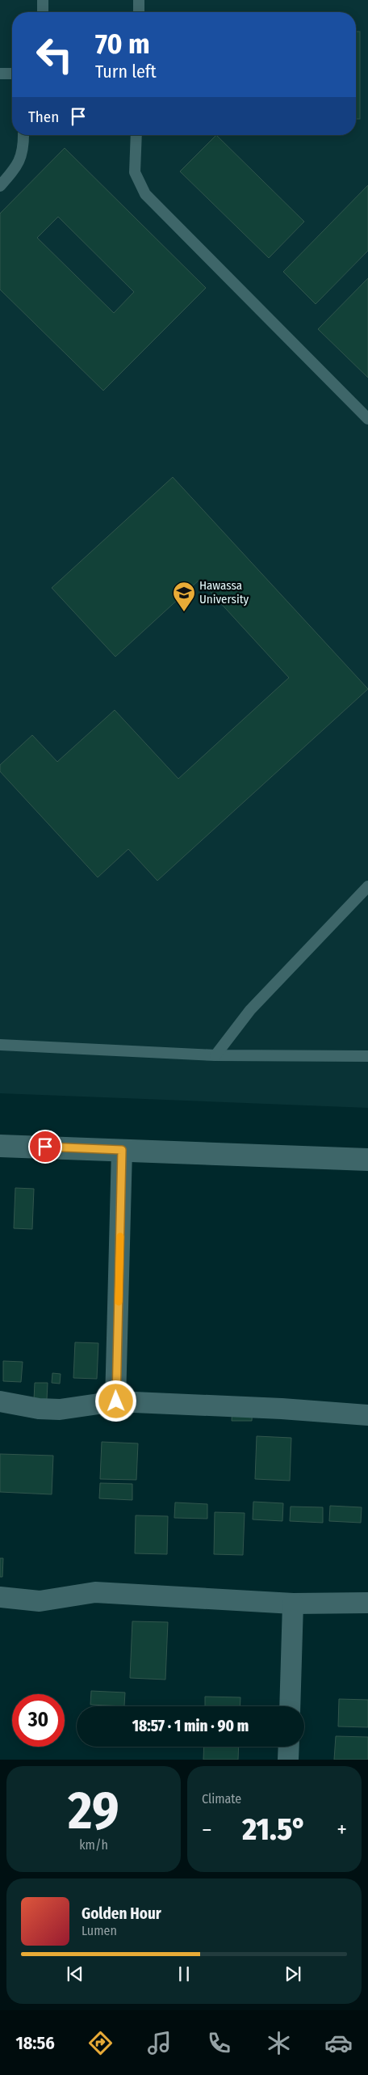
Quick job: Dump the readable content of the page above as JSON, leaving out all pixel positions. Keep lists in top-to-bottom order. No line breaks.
{"places":{"school or university":["Hawassa University"]},"page":{"turn":["70 m","Turn left"],"then":"Then","limit":"30","trip":"18:57 · 1 min · 90 m","tile":[["29","km/h"],"Climate"],"heat":["−","21.5°","+"],"song":["Golden Hour","Lumen"],"tabs":"18:56"}}
